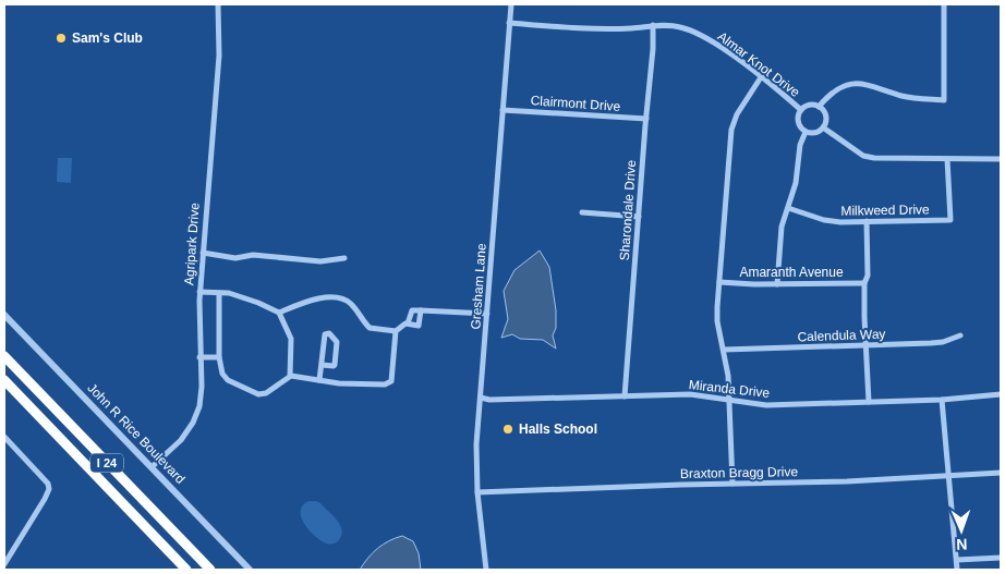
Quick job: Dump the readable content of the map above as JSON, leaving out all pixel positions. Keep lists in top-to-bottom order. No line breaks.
{"streets":{"highway":["I 24"],"street":["Almar Knot Drive","Clairmont Drive","Sharondale Drive","Milkweed Drive","Agripark Drive","Amaranth Avenue","Gresham Lane","Calendula Way","Miranda Drive","John R Rice Boulevard","Braxton Bragg Drive"]},"crossings":[["Almar Knot Drive","Sharondale Drive"],["Almar Knot Drive","Gresham Lane"],["Clairmont Drive","Sharondale Drive"],["Clairmont Drive","Gresham Lane"],["Sharondale Drive","Miranda Drive"],["Agripark Drive","John R Rice Boulevard"],["Gresham Lane","Miranda Drive"],["Gresham Lane","Braxton Bragg Drive"]],"places":["Sam's Club","Halls School"],"north":"bottom"}
